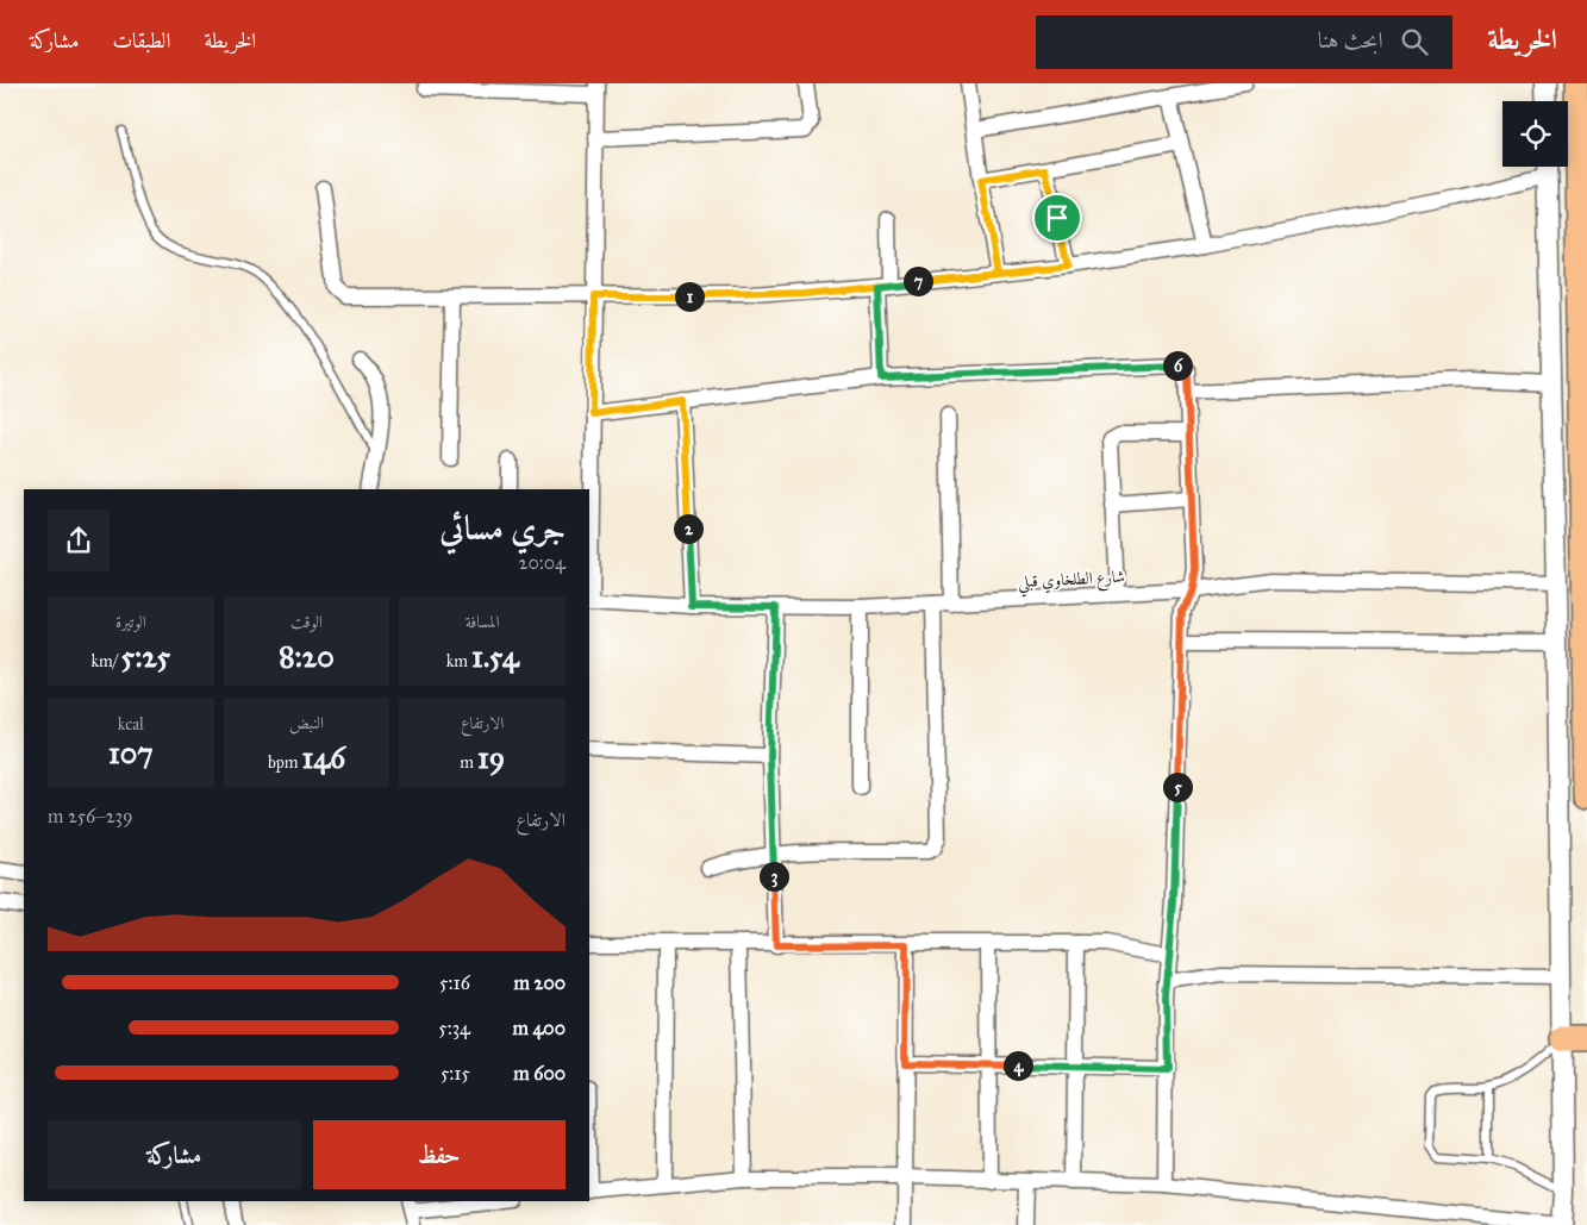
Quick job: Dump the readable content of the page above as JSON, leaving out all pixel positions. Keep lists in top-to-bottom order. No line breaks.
{"streets":{"street":["شارع الطلخاوي قبلي"]},"page":{"header":"الخريطة","search":"ابحث هنا","nav":["الخريطة","الطبقات","مشاركة"],"pins":["7","1","6","2","5","3","4"],"heading":["جري مسائي","20:04"],"stats":[["المسافة","1.54 km"],["الوقت","8:20"],["الوتيرة","5:25 /km"],["الارتفاع","19 m"],["النبض","146 bpm"],["kcal","107"]],"chart":["الارتفاع","239–256 m"],"list":[{"name":"200 m","note":"5:16"},{"name":"400 m","note":"5:34"},{"name":"600 m","note":"5:15"}],"buttons":["حفظ","مشاركة"]}}
